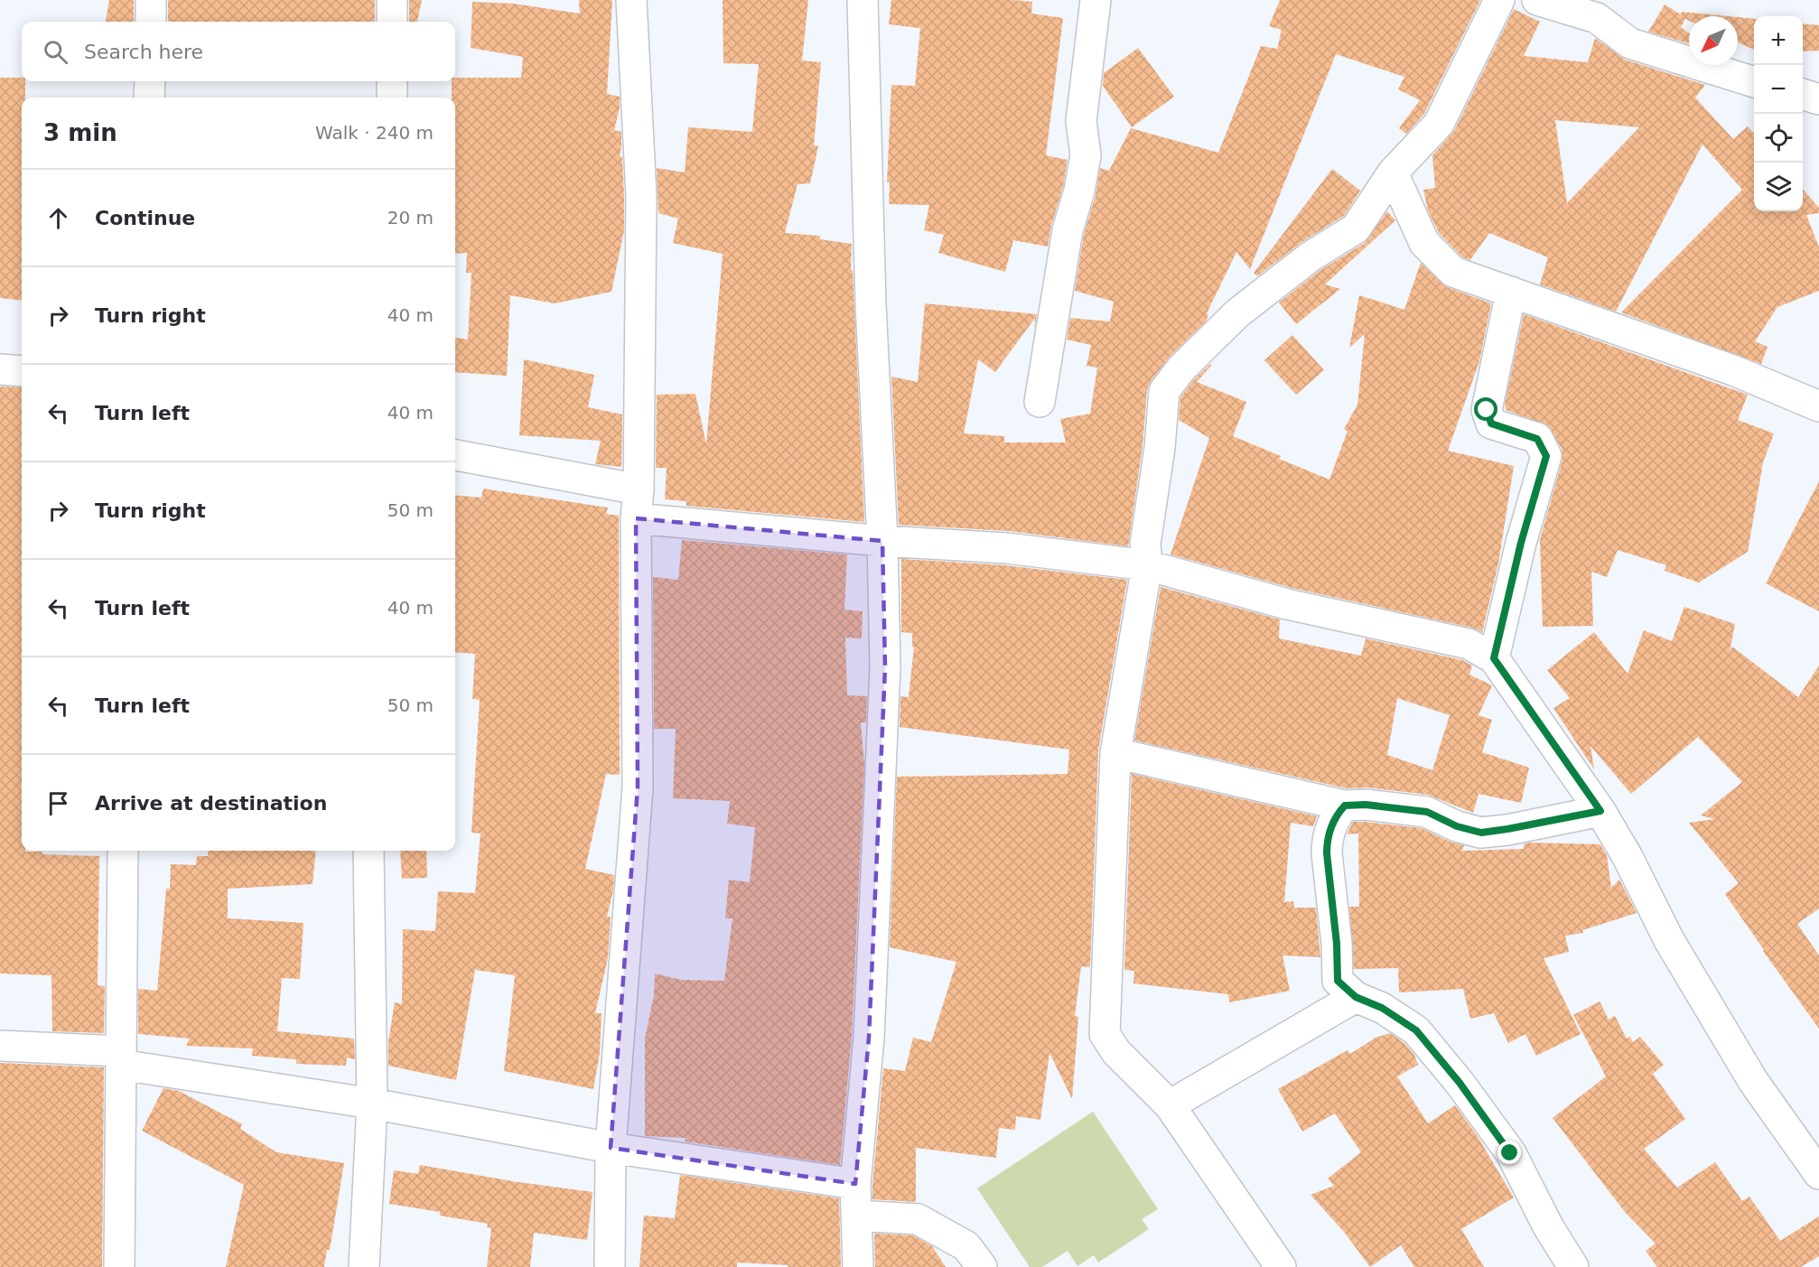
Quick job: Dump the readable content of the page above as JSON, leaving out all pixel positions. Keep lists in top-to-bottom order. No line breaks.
{"north":"bottom left","page":{"map_buttons":["+","−"],"search":"Search here","heading":["3 min","Walk · 240 m"],"list":[["Continue","20 m"],["Turn right","40 m"],["Turn left","40 m"],["Turn right","50 m"],["Turn left","40 m"],["Turn left","50 m"],"Arrive at destination"]}}
